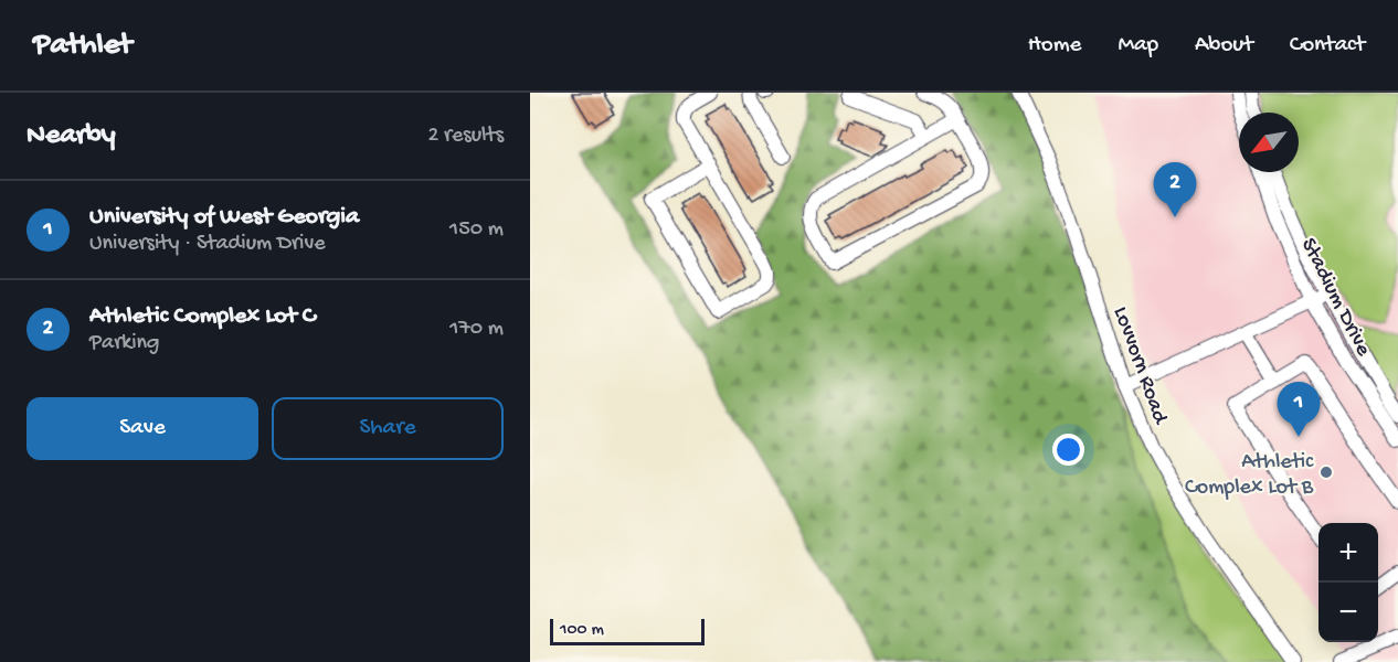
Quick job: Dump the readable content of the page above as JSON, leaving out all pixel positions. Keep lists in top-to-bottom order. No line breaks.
{"streets":{"street":["Stadium Drive","Lovvorn Road"]},"places":["Athletic Complex Lot B"],"scale_bar":"100 m","north":"bottom left","page":{"header":"Pathlet","nav":["Home","Map","About","Contact"],"heading":["Nearby","2 results"],"pins":["2","1"],"list":[{"mark":"1","name":"University of West Georgia","note":"University · Stadium Drive","value":"150 m"},{"mark":"2","name":"Athletic Complex Lot C","note":"Parking","value":"170 m"}],"buttons":["Save","Share"],"map_buttons":["+","−"],"scale":"100 m"}}
